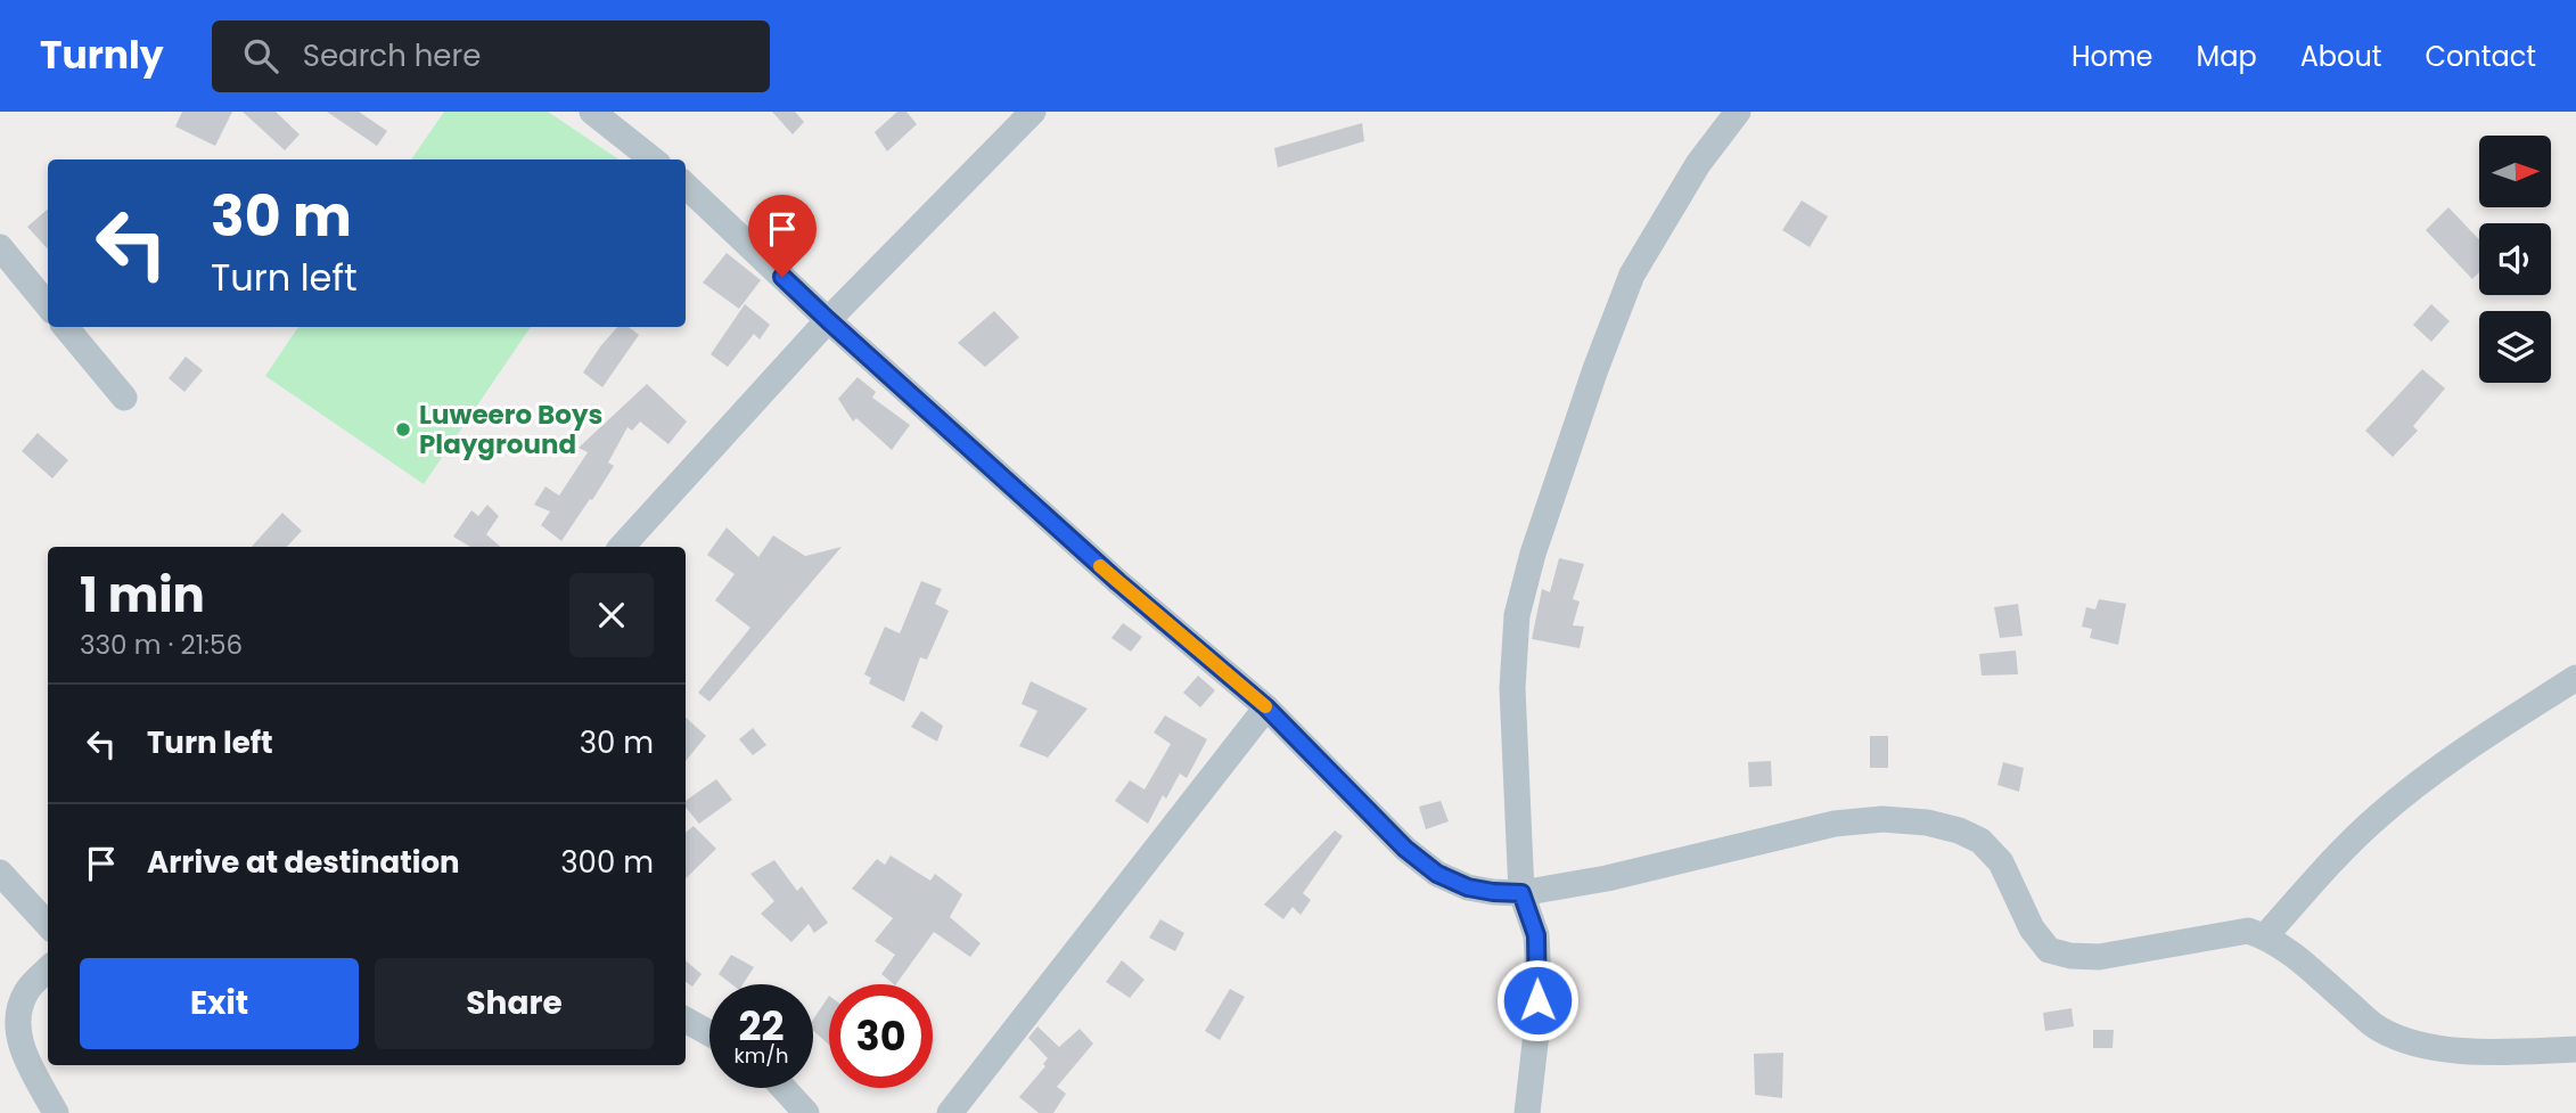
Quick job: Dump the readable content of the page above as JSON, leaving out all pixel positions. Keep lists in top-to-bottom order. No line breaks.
{"places":["Luweero Boys Playground"],"north":"right","page":{"header":"Turnly","search":"Search here","nav":["Home","Map","About","Contact"],"turn":["30 m","Turn left"],"heading":["1 min","330 m · 21:56"],"list":[{"name":"Turn left","value":"30 m"},{"name":"Arrive at destination","value":"300 m"}],"buttons":["Exit","Share"],"speed":"22 km/h","limit":"30"}}
